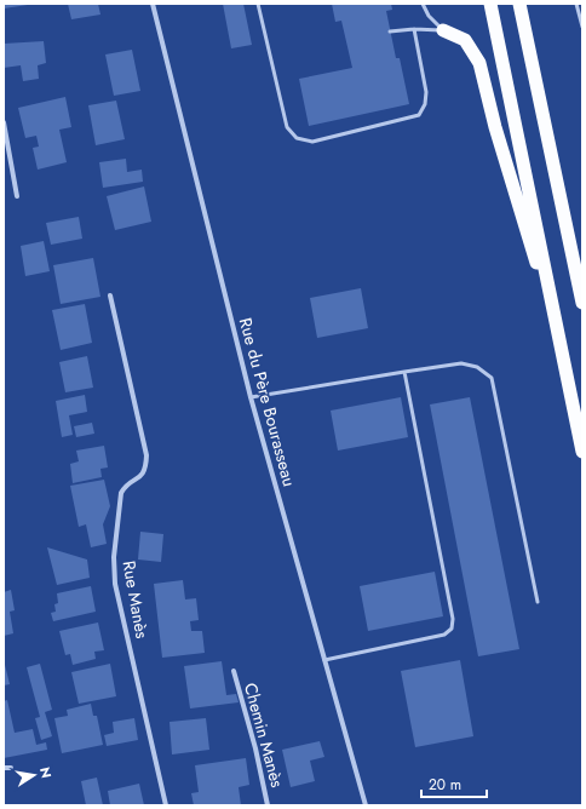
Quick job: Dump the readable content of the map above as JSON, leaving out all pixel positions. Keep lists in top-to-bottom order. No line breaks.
{"streets":{"street":["Rue du Père Bourasseau","Rue Manès","Chemin Manès"]},"scale_bar":"20 m","north":"right"}
